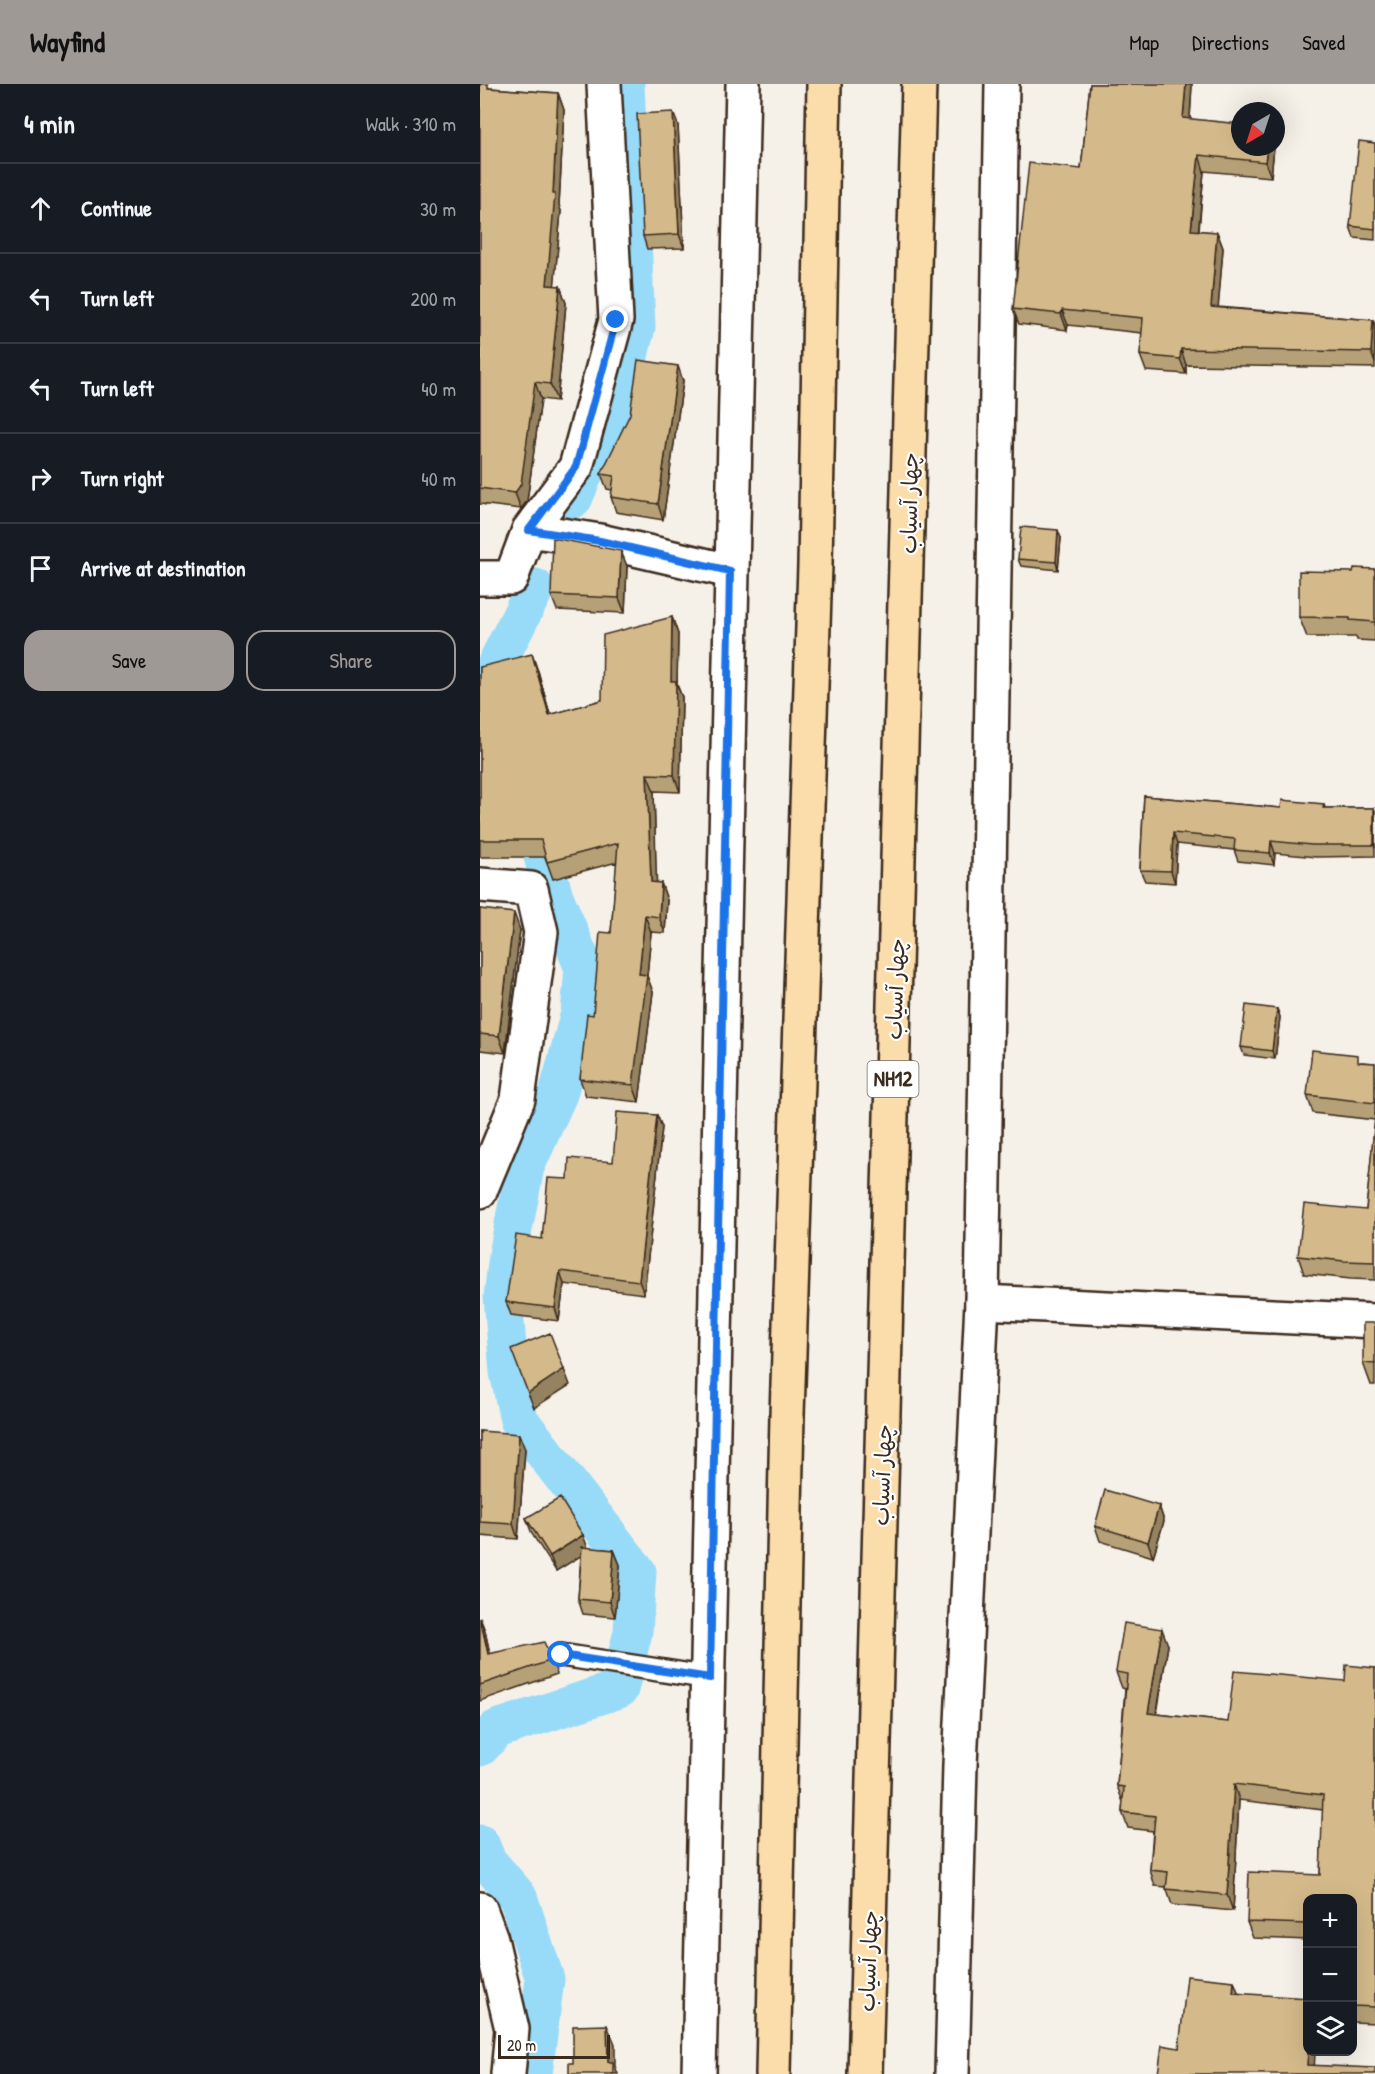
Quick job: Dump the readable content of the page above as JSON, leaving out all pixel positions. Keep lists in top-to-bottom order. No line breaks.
{"streets":{"highway":["چهار آسیاب","NH12"]},"scale_bar":"20 m","north":"bottom left","page":{"header":"Wayfind","nav":["Map","Directions","Saved"],"heading":["4 min","Walk · 310 m"],"list":[["Continue","30 m"],["Turn left","200 m"],["Turn left","40 m"],["Turn right","40 m"],"Arrive at destination"],"buttons":["Save","Share"],"map_buttons":["+","−"],"scale":"20 m"}}
